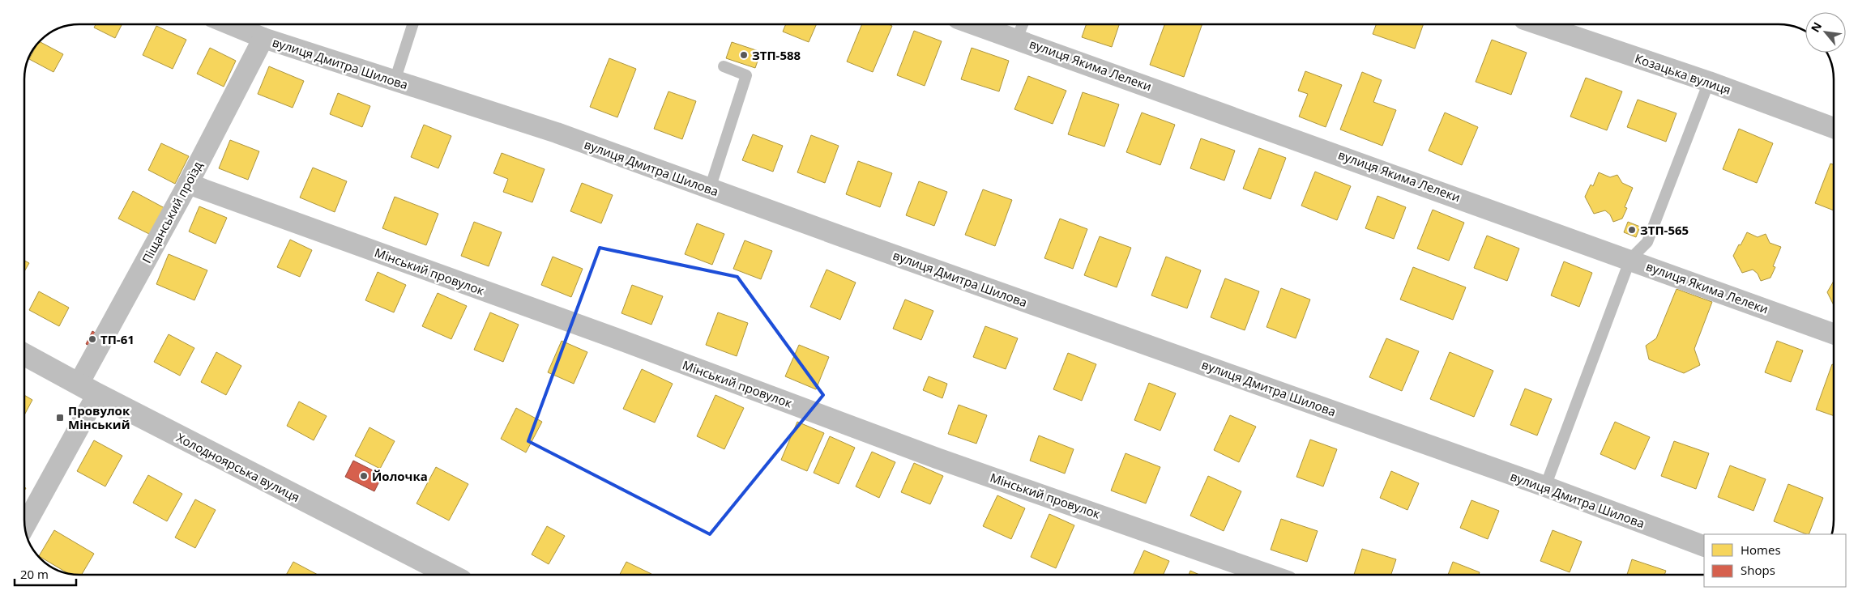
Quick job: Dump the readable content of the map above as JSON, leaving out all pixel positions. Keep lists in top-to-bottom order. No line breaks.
{"streets":{"main road":["Холодноярська вулиця"],"street":["вулиця Дмитра Шилова","вулиця Якима Лелеки","Козацька вулиця","Піщанський проїзд","Мінський провулок"]},"crossings":[["вулиця Дмитра Шилова","Піщанський проїзд"],["Піщанський проїзд","Мінський провулок"],["Піщанський проїзд","Холодноярська вулиця"]],"places":{"other":["ЗТП-588","ЗТП-565","ТП-61","Йолочка"],"transit":["Провулок Мінський"]},"legend":["Homes","Shops"],"scale_bar":"20 m","north":"top left"}
